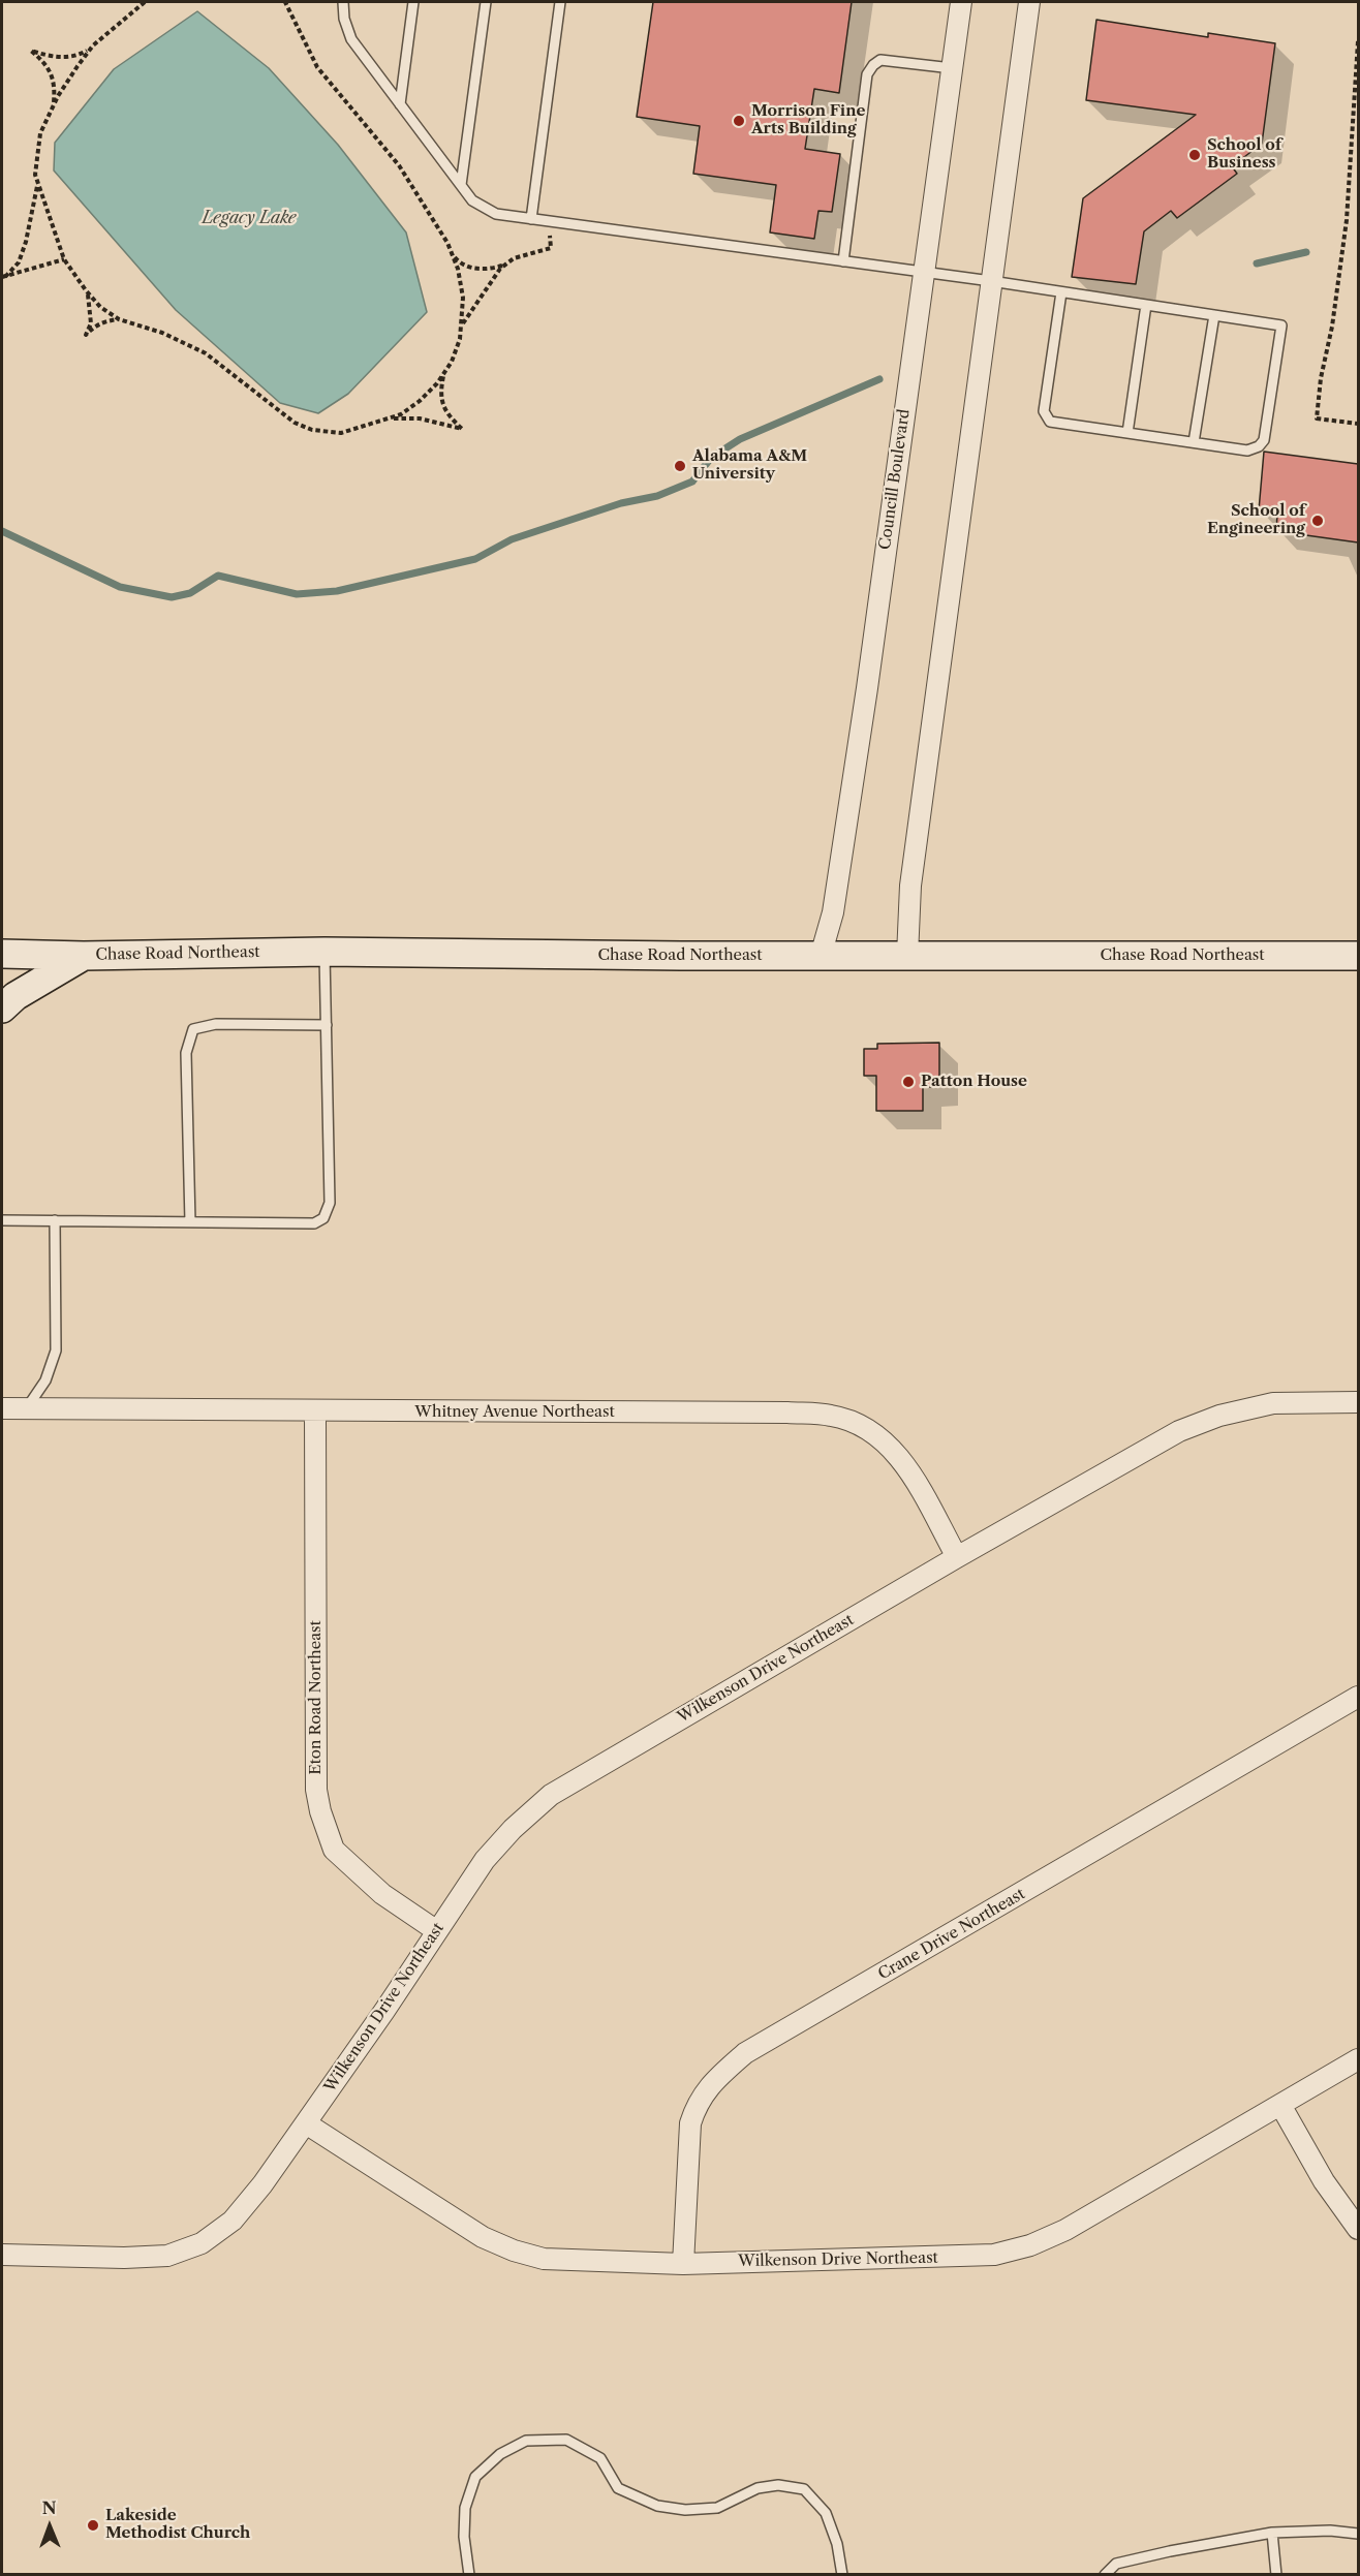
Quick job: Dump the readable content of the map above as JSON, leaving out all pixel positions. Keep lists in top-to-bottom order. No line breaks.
{"streets":{"street":["Councill Boulevard","Chase Road Northeast","Whitney Avenue Northeast","Wilkenson Drive Northeast","Eton Road Northeast","Crane Drive Northeast"]},"crossings":[["Councill Boulevard","Chase Road Northeast"],["Whitney Avenue Northeast","Wilkenson Drive Northeast"],["Whitney Avenue Northeast","Eton Road Northeast"],["Wilkenson Drive Northeast","Eton Road Northeast"],["Wilkenson Drive Northeast","Crane Drive Northeast"]],"water":["Legacy Lake"],"places":["Morrison Fine Arts Building","School of Business","Alabama A&M University","School of Engineering","Patton House","Lakeside Methodist Church"],"north":"top"}
